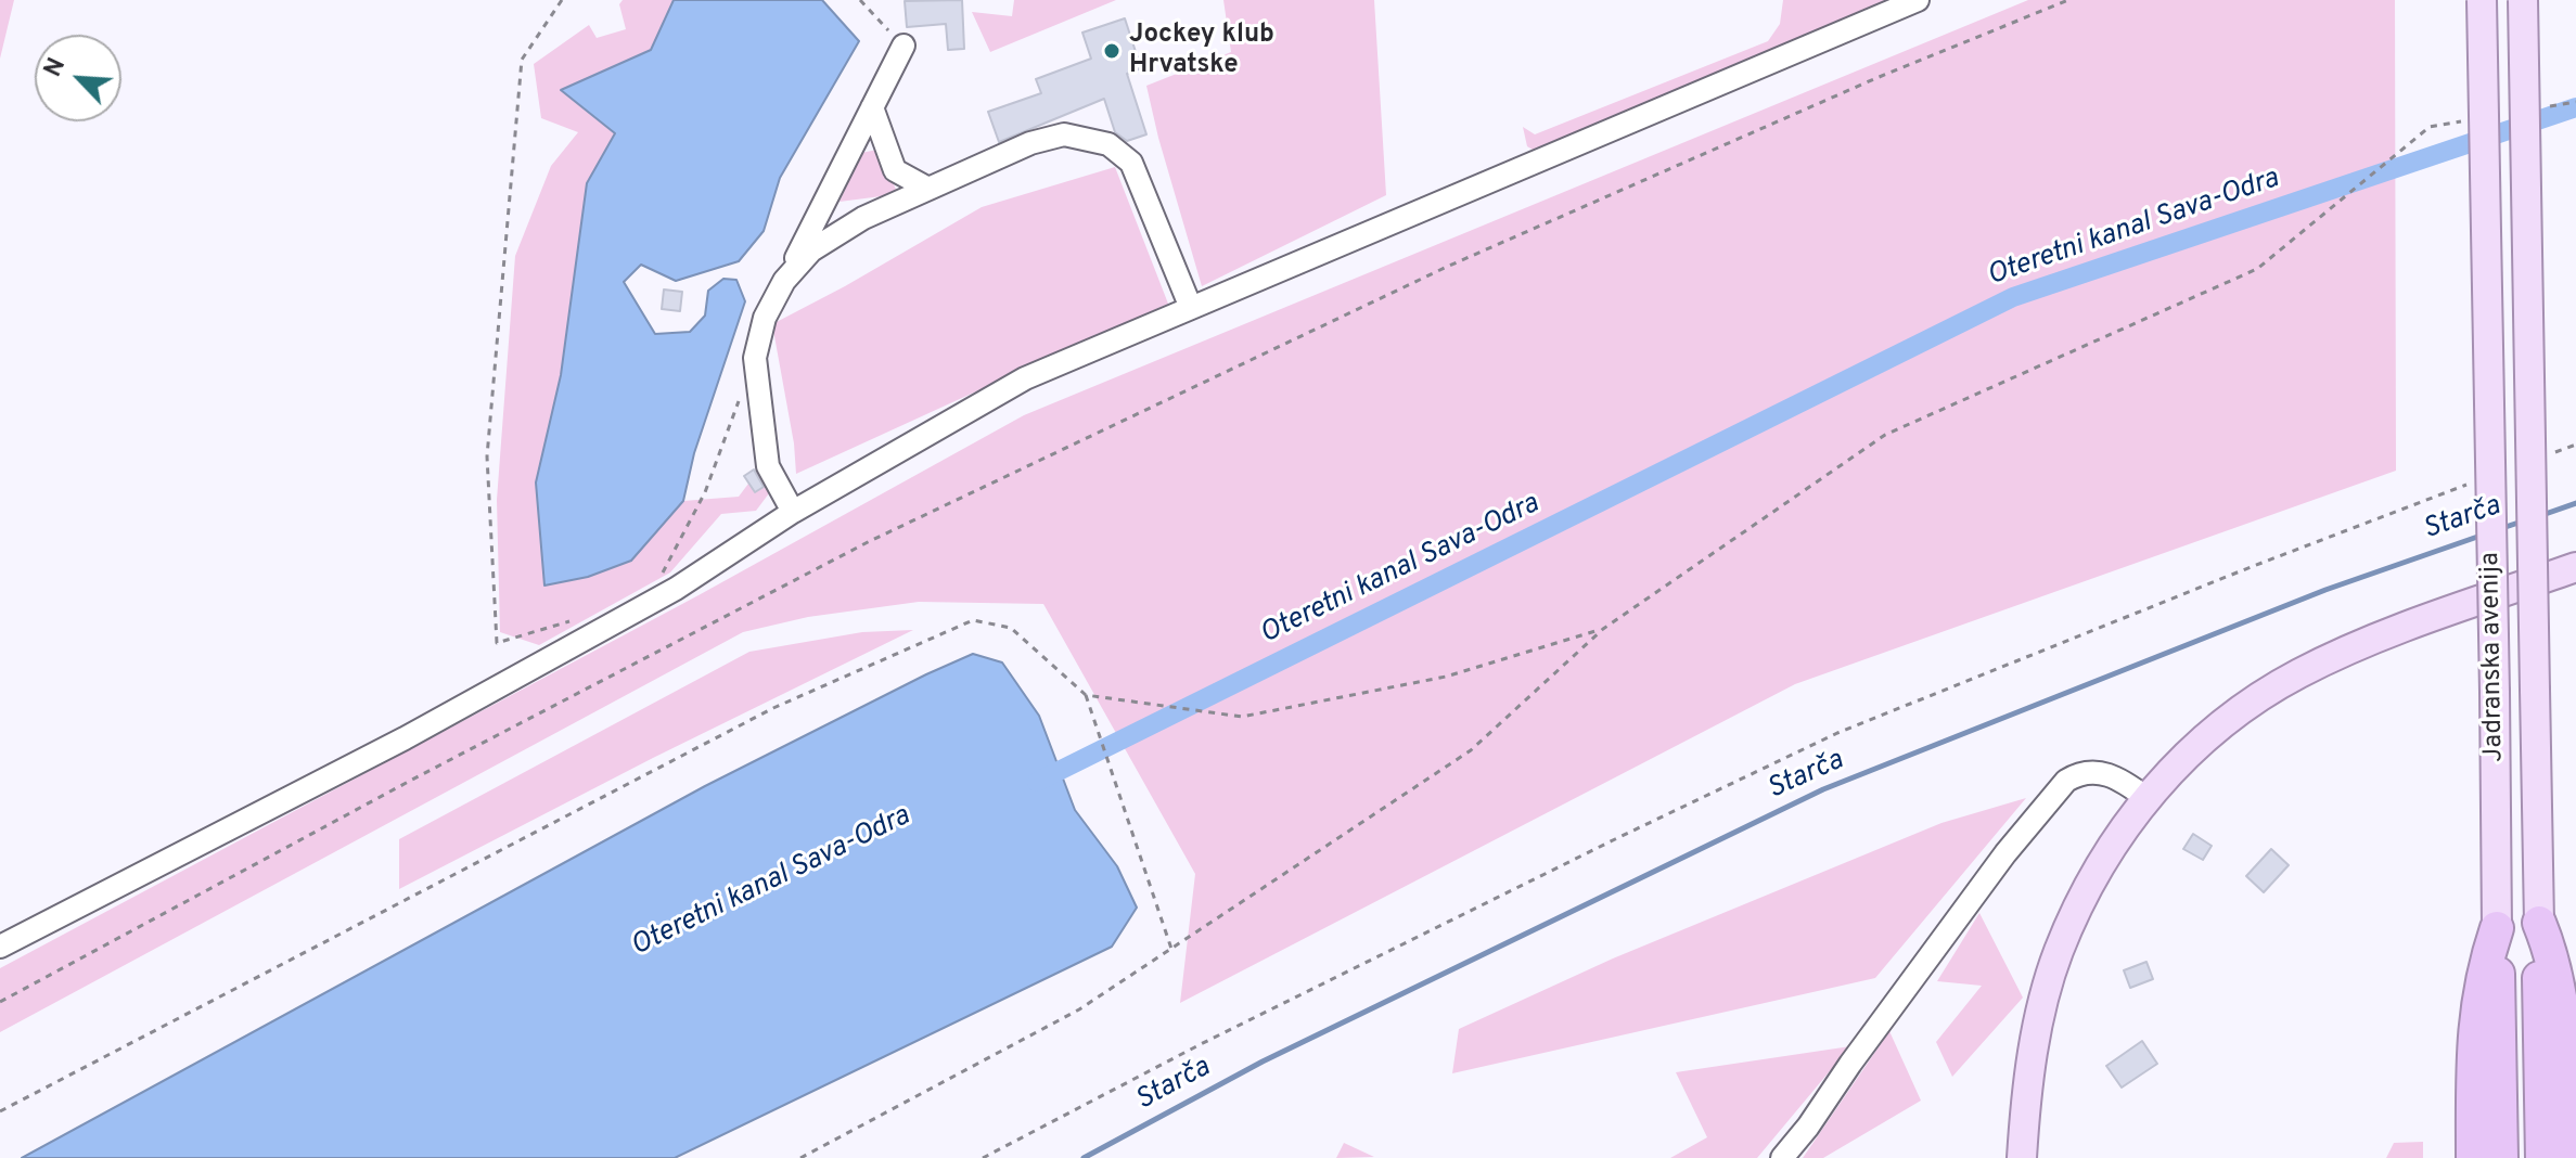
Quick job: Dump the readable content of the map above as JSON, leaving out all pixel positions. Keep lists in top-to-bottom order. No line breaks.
{"streets":{"highway":["Jadranska avenija"]},"water":["Oteretni kanal Sava-Odra","Starča"],"places":["Jockey klub Hrvatske"],"north":"top left"}
